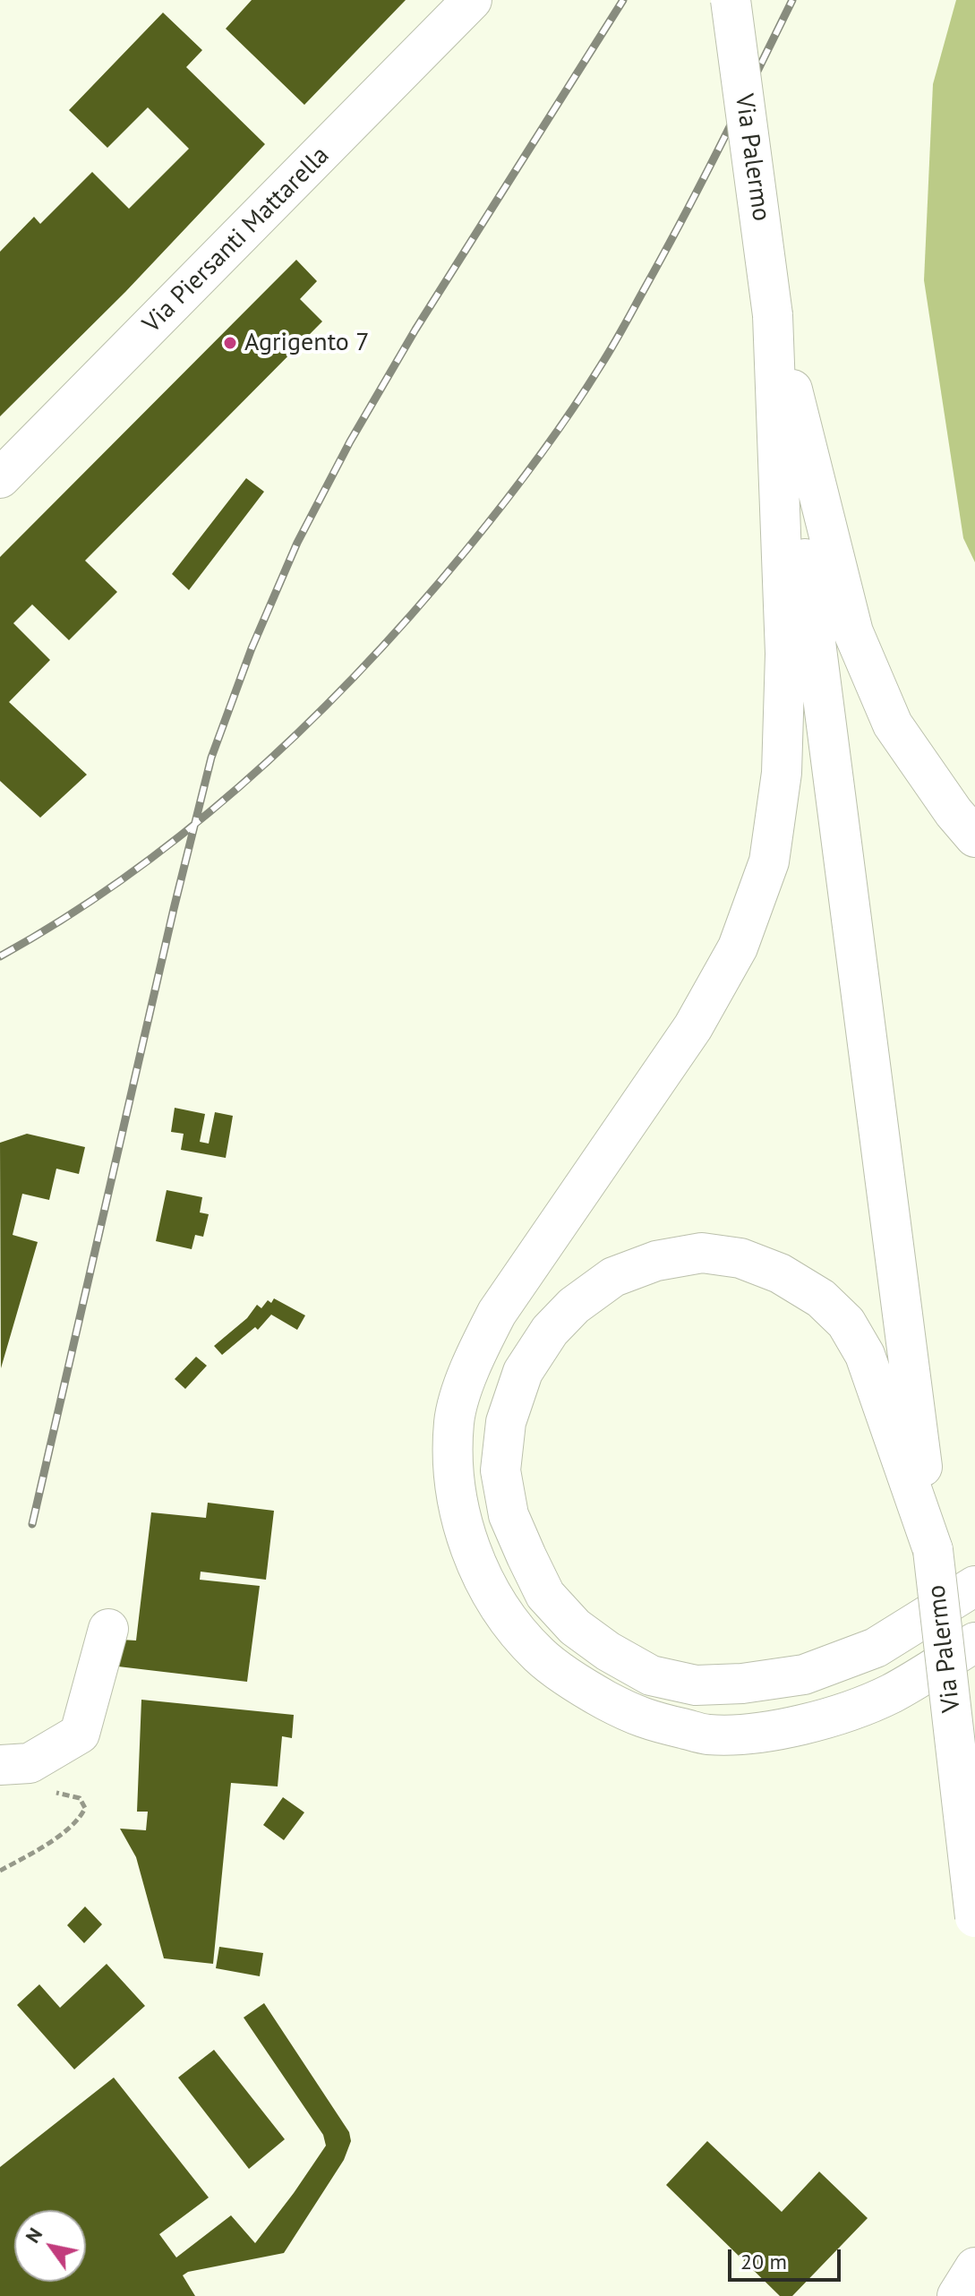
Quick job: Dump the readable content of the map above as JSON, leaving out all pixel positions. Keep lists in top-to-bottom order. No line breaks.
{"streets":{"main road":["Via Palermo","Via Piersanti Mattarella"]},"places":["Agrigento 7"],"scale_bar":"20 m","north":"top left"}
